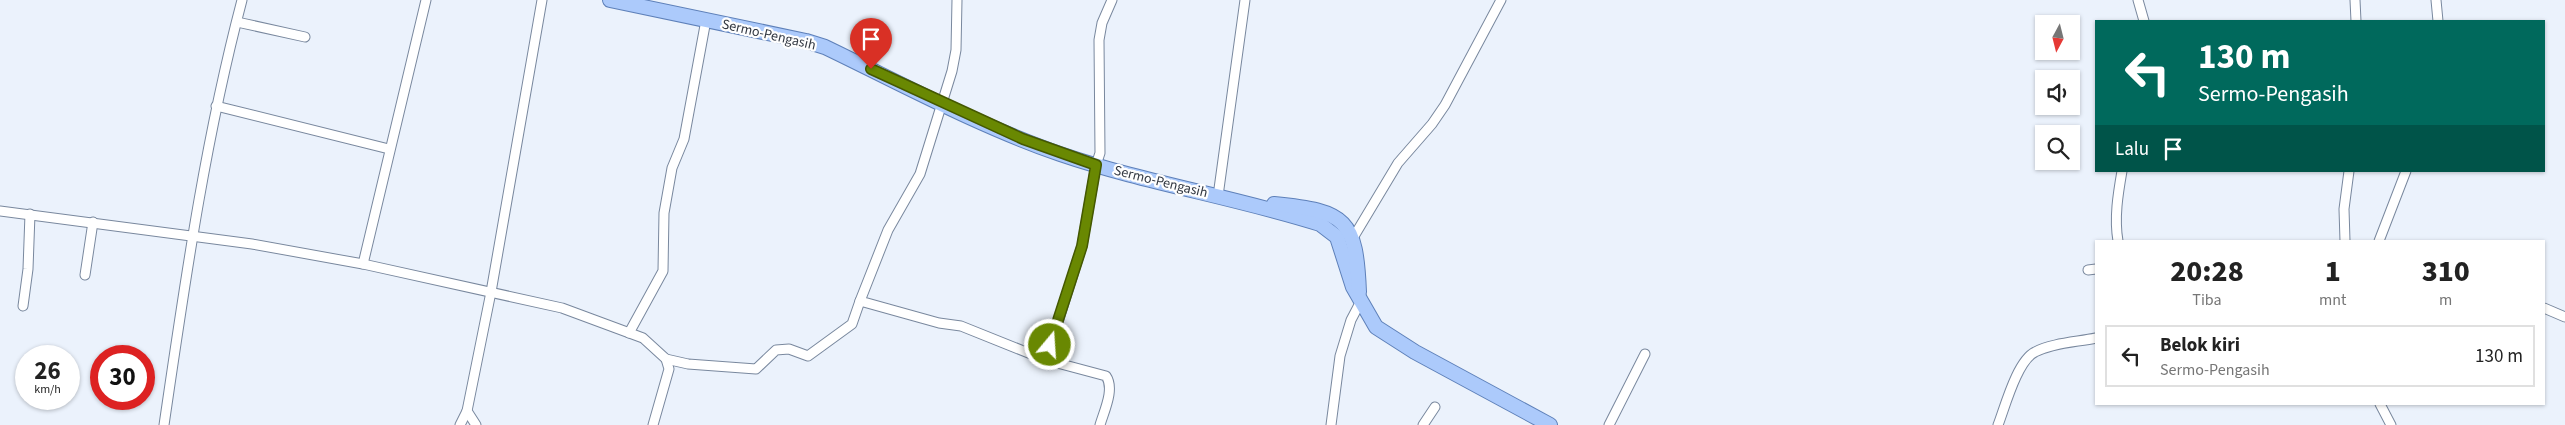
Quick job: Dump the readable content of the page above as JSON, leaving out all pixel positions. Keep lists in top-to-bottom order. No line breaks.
{"streets":{"main road":["Sermo-Pengasih"]},"north":"bottom","page":{"turn":["130 m","Sermo-Pengasih"],"then":"Lalu","eta":["20:28","Tiba","1","mnt","310","m"],"list":[{"name":"Belok kiri","note":"Sermo-Pengasih","value":"130 m"}],"speed":"26 km/h","limit":"30"}}
